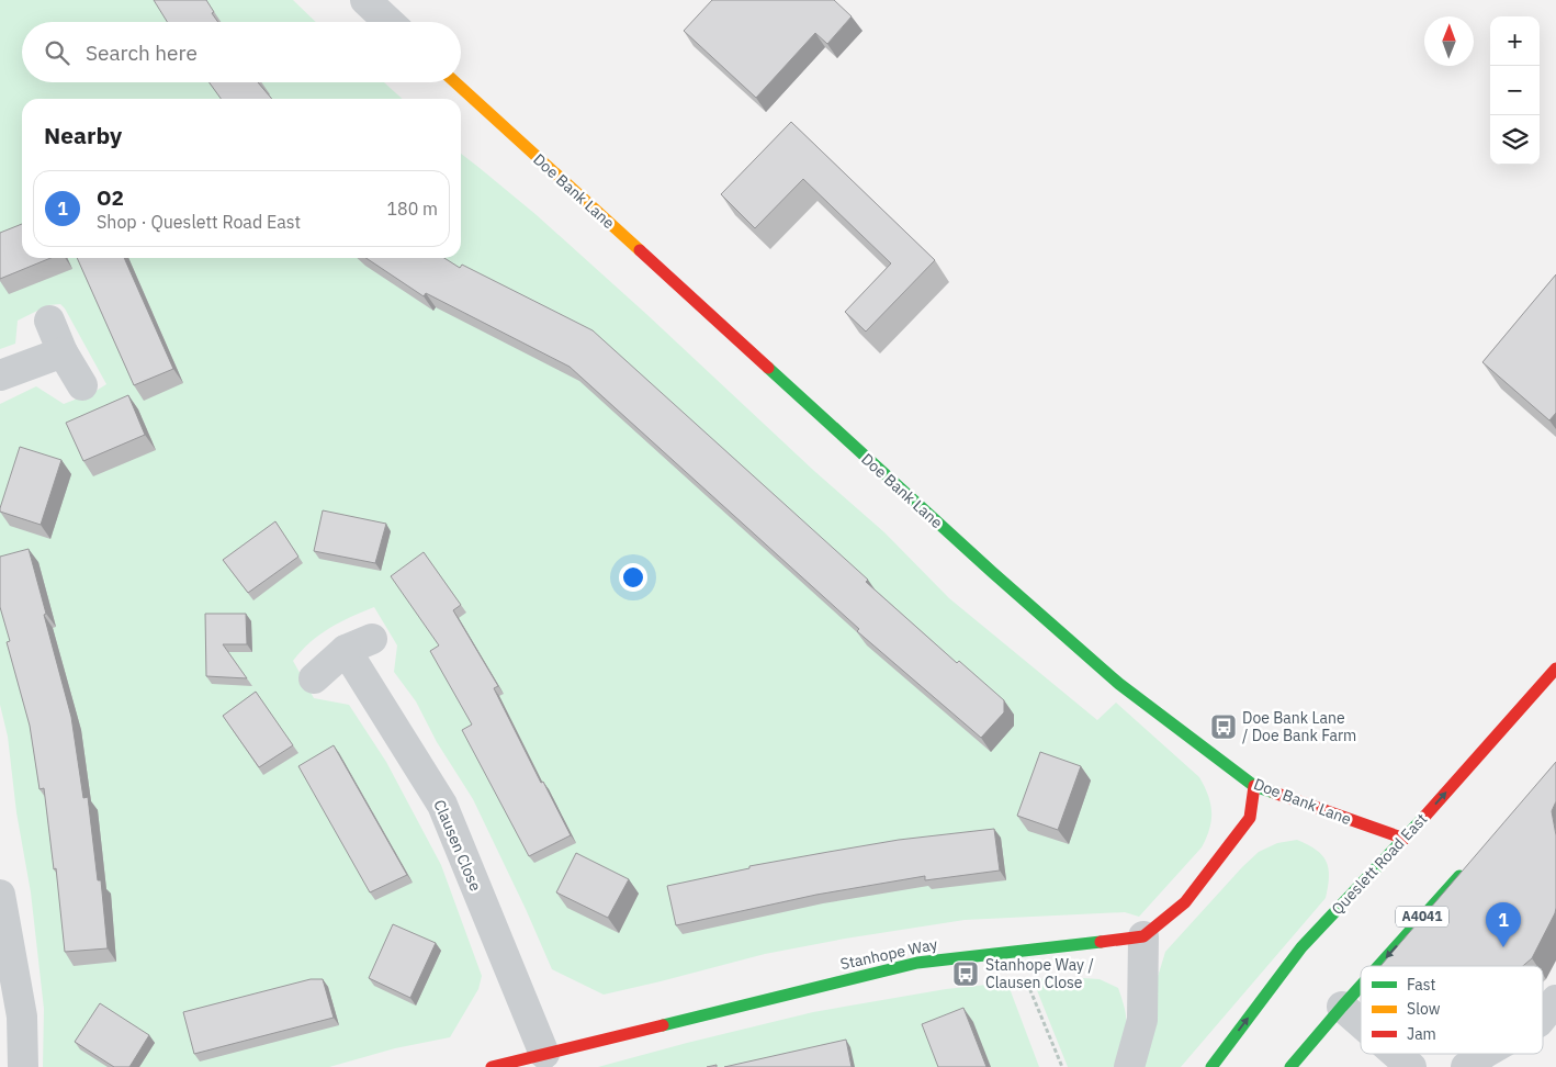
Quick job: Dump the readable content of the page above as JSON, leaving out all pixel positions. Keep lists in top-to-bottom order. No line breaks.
{"streets":{"main road":["Doe Bank Lane","Queslett Road East","A4041","Stanhope Way"],"street":["Clausen Close"]},"crossings":[["Doe Bank Lane","Queslett Road East"],["Clausen Close","Stanhope Way"]],"places":{"bus stop":["Doe Bank Lane / Doe Bank Farm","Stanhope Way / Clausen Close"]},"legend":["Fast","Slow","Jam"],"north":"top","page":{"map_buttons":["+","−"],"search":"Search here","heading":"Nearby","list":[{"mark":"1","name":"O2","note":"Shop · Queslett Road East","value":"180 m"}],"pins":"1"}}
